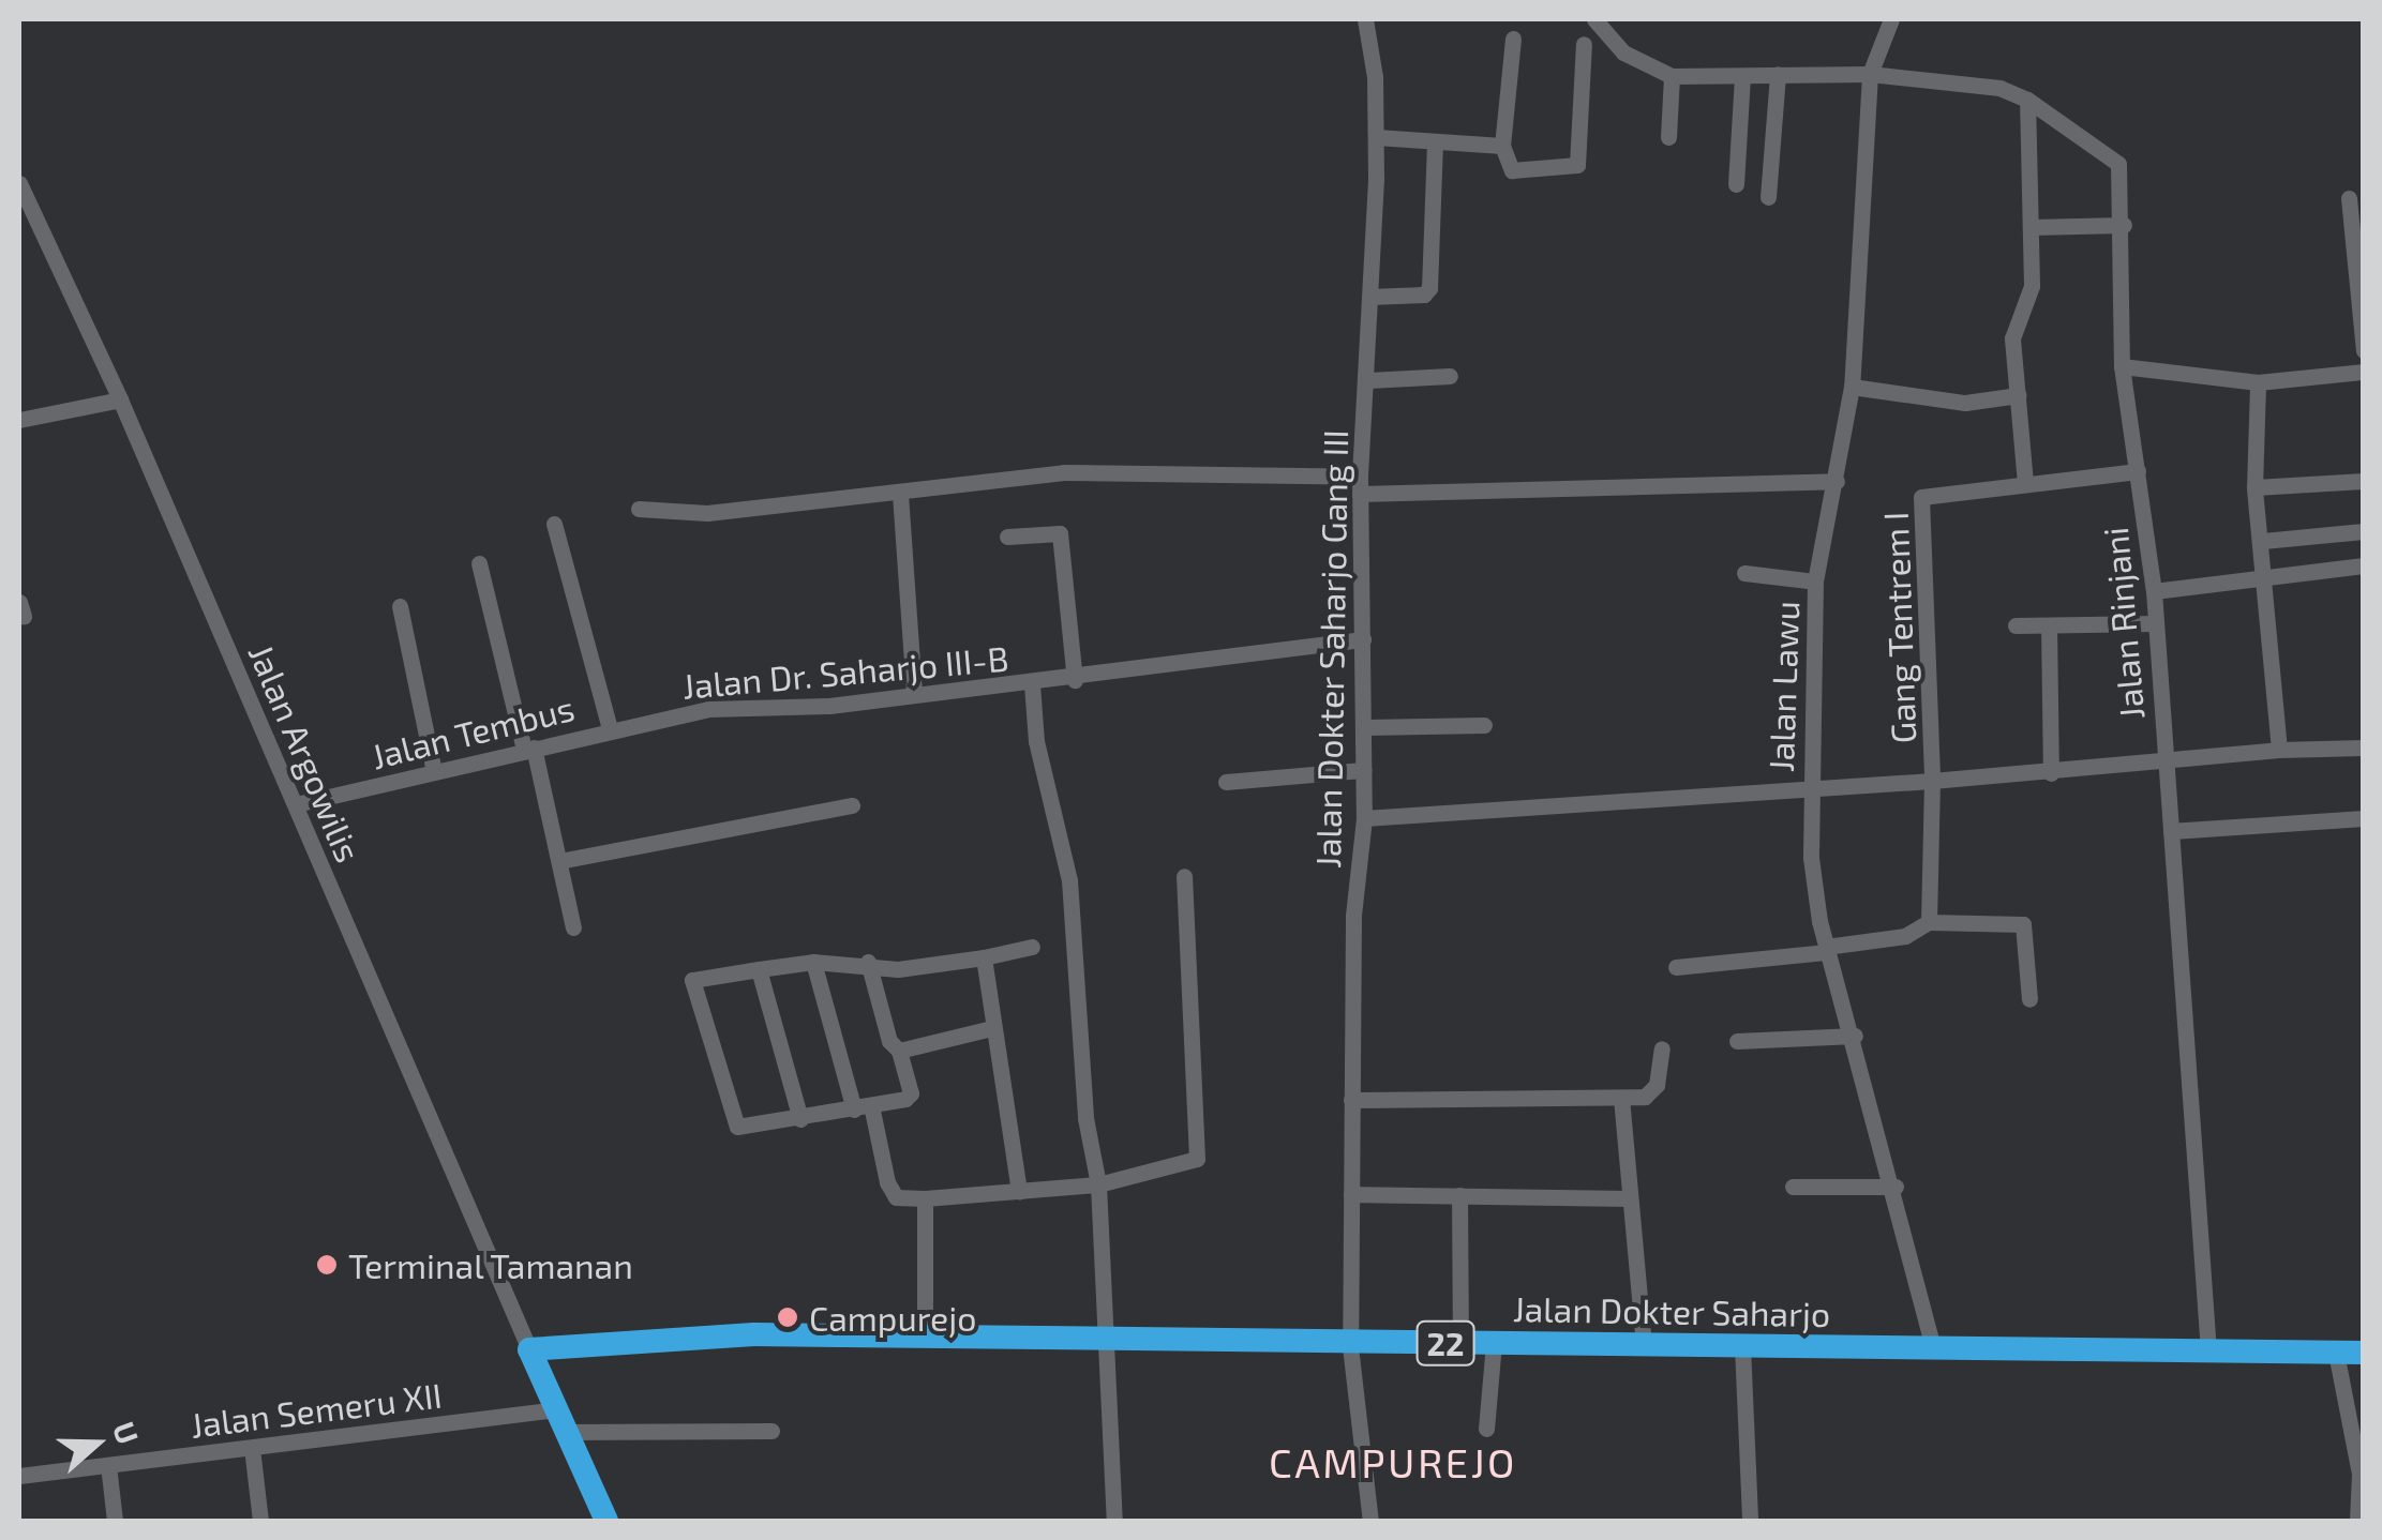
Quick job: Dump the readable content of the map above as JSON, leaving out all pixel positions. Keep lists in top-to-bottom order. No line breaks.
{"streets":{"highway":["Jalan Dokter Saharjo","22"],"street":["Jalan Rinjani","Gang Tentrem I","Jalan Dokter Saharjo Gang III","Jalan Dr. Saharjo III-B","Jalan Lawu","Jalan Tembus","Jalan Argowilis","Jalan Semeru XII"]},"crossings":[["Jalan Rinjani","Gang Tentrem I"],["Jalan Rinjani","Jalan Lawu"],["Jalan Rinjani","Jalan Dokter Saharjo"],["Jalan Dokter Saharjo Gang III","Jalan Dr. Saharjo III-B"],["Jalan Dokter Saharjo Gang III","Jalan Dokter Saharjo"],["Jalan Dr. Saharjo III-B","Jalan Tembus"],["Jalan Lawu","Jalan Dokter Saharjo"],["Jalan Tembus","Jalan Argowilis"],["Jalan Argowilis","Jalan Dokter Saharjo"]],"districts":["CAMPUREJO"],"places":["Terminal Tamanan","Campurejo"],"north":"right"}
